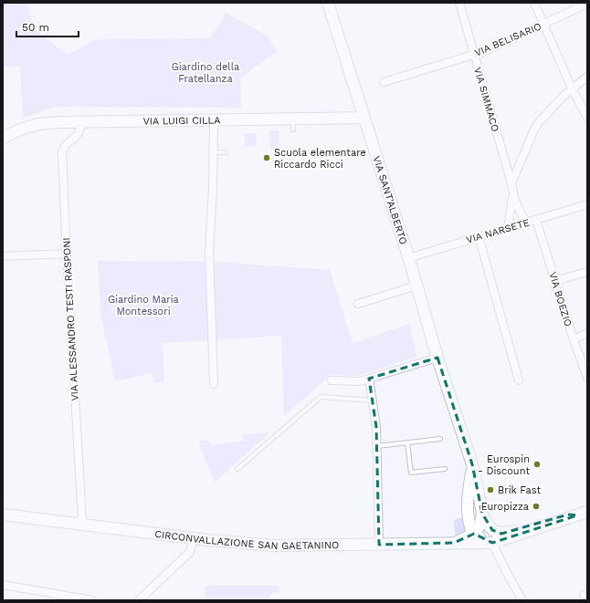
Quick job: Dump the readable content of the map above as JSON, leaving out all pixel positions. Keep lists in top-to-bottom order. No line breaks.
{"streets":{"street":["VIA BELISARIO","VIA SIMMACO","VIA LUIGI CILLA","VIA SANT'ALBERTO","VIA NARSETE","VIA BOEZIO","VIA ALESSANDRO TESTI RASPONI","CIRCONVALLAZIONE SAN GAETANINO"]},"crossings":[["VIA BELISARIO","VIA SIMMACO"],["VIA SIMMACO","VIA NARSETE"],["VIA LUIGI CILLA","VIA SANT'ALBERTO"],["VIA LUIGI CILLA","VIA ALESSANDRO TESTI RASPONI"],["VIA SANT'ALBERTO","VIA NARSETE"],["VIA NARSETE","VIA BOEZIO"],["VIA ALESSANDRO TESTI RASPONI","CIRCONVALLAZIONE SAN GAETANINO"]],"parks":["Giardino della Fratellanza","Giardino Maria Montessori"],"places":["Scuola elementare Riccardo Ricci","Eurospin - Discount","Brik Fast","Europizza"],"scale_bar":"50 m"}
